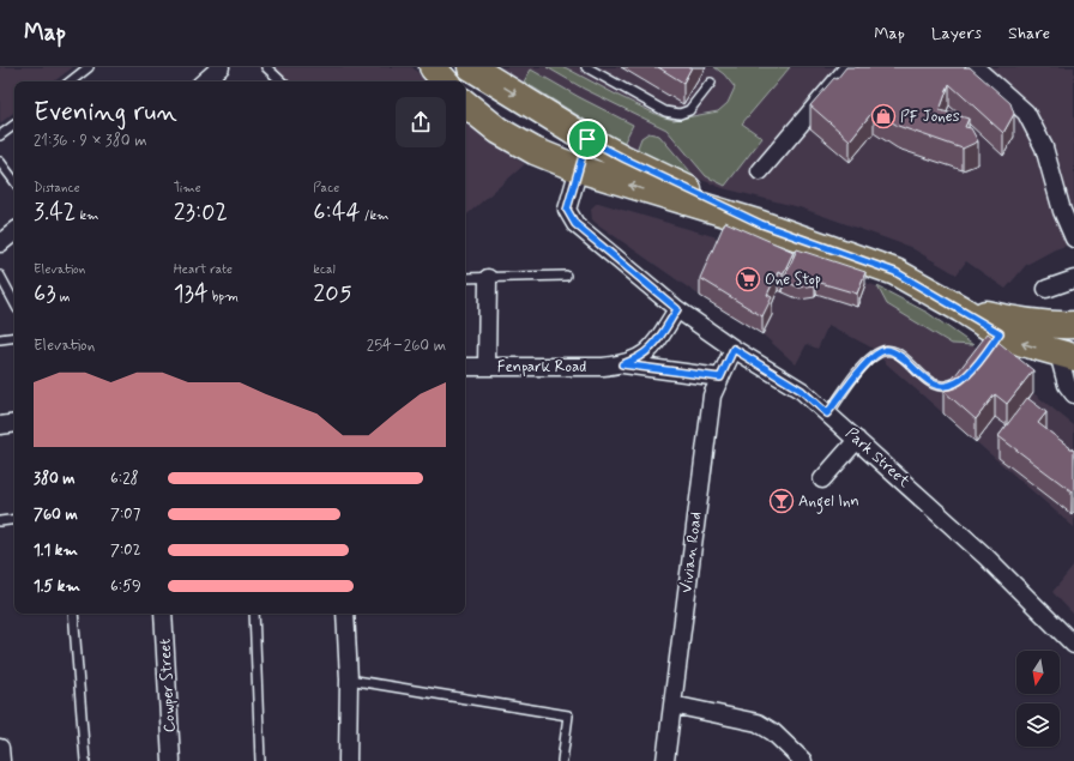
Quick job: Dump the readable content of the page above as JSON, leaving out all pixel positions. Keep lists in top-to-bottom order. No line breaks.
{"streets":{"street":["Fenpark Road","Park Street","Vivian Road","Cowper Street"]},"crossings":[["Fenpark Road","Park Street"],["Fenpark Road","Vivian Road"],["Park Street","Vivian Road"]],"places":{"shop":["PF Jones"],"supermarket":["One Stop"],"bar":["Angel Inn"]},"north":"bottom","page":{"header":"Map","nav":["Map","Layers","Share"],"heading":["Evening run","21:36 · 9 × 380 m"],"stats":[["Distance","3.42 km"],["Time","23:02"],["Pace","6:44 /km"],["Elevation","63 m"],["Heart rate","134 bpm"],["kcal","205"]],"chart":["Elevation","254–260 m"],"list":[{"name":"380 m","note":"6:28"},{"name":"760 m","note":"7:07"},{"name":"1.1 km","note":"7:02"},{"name":"1.5 km","note":"6:59"}]}}
